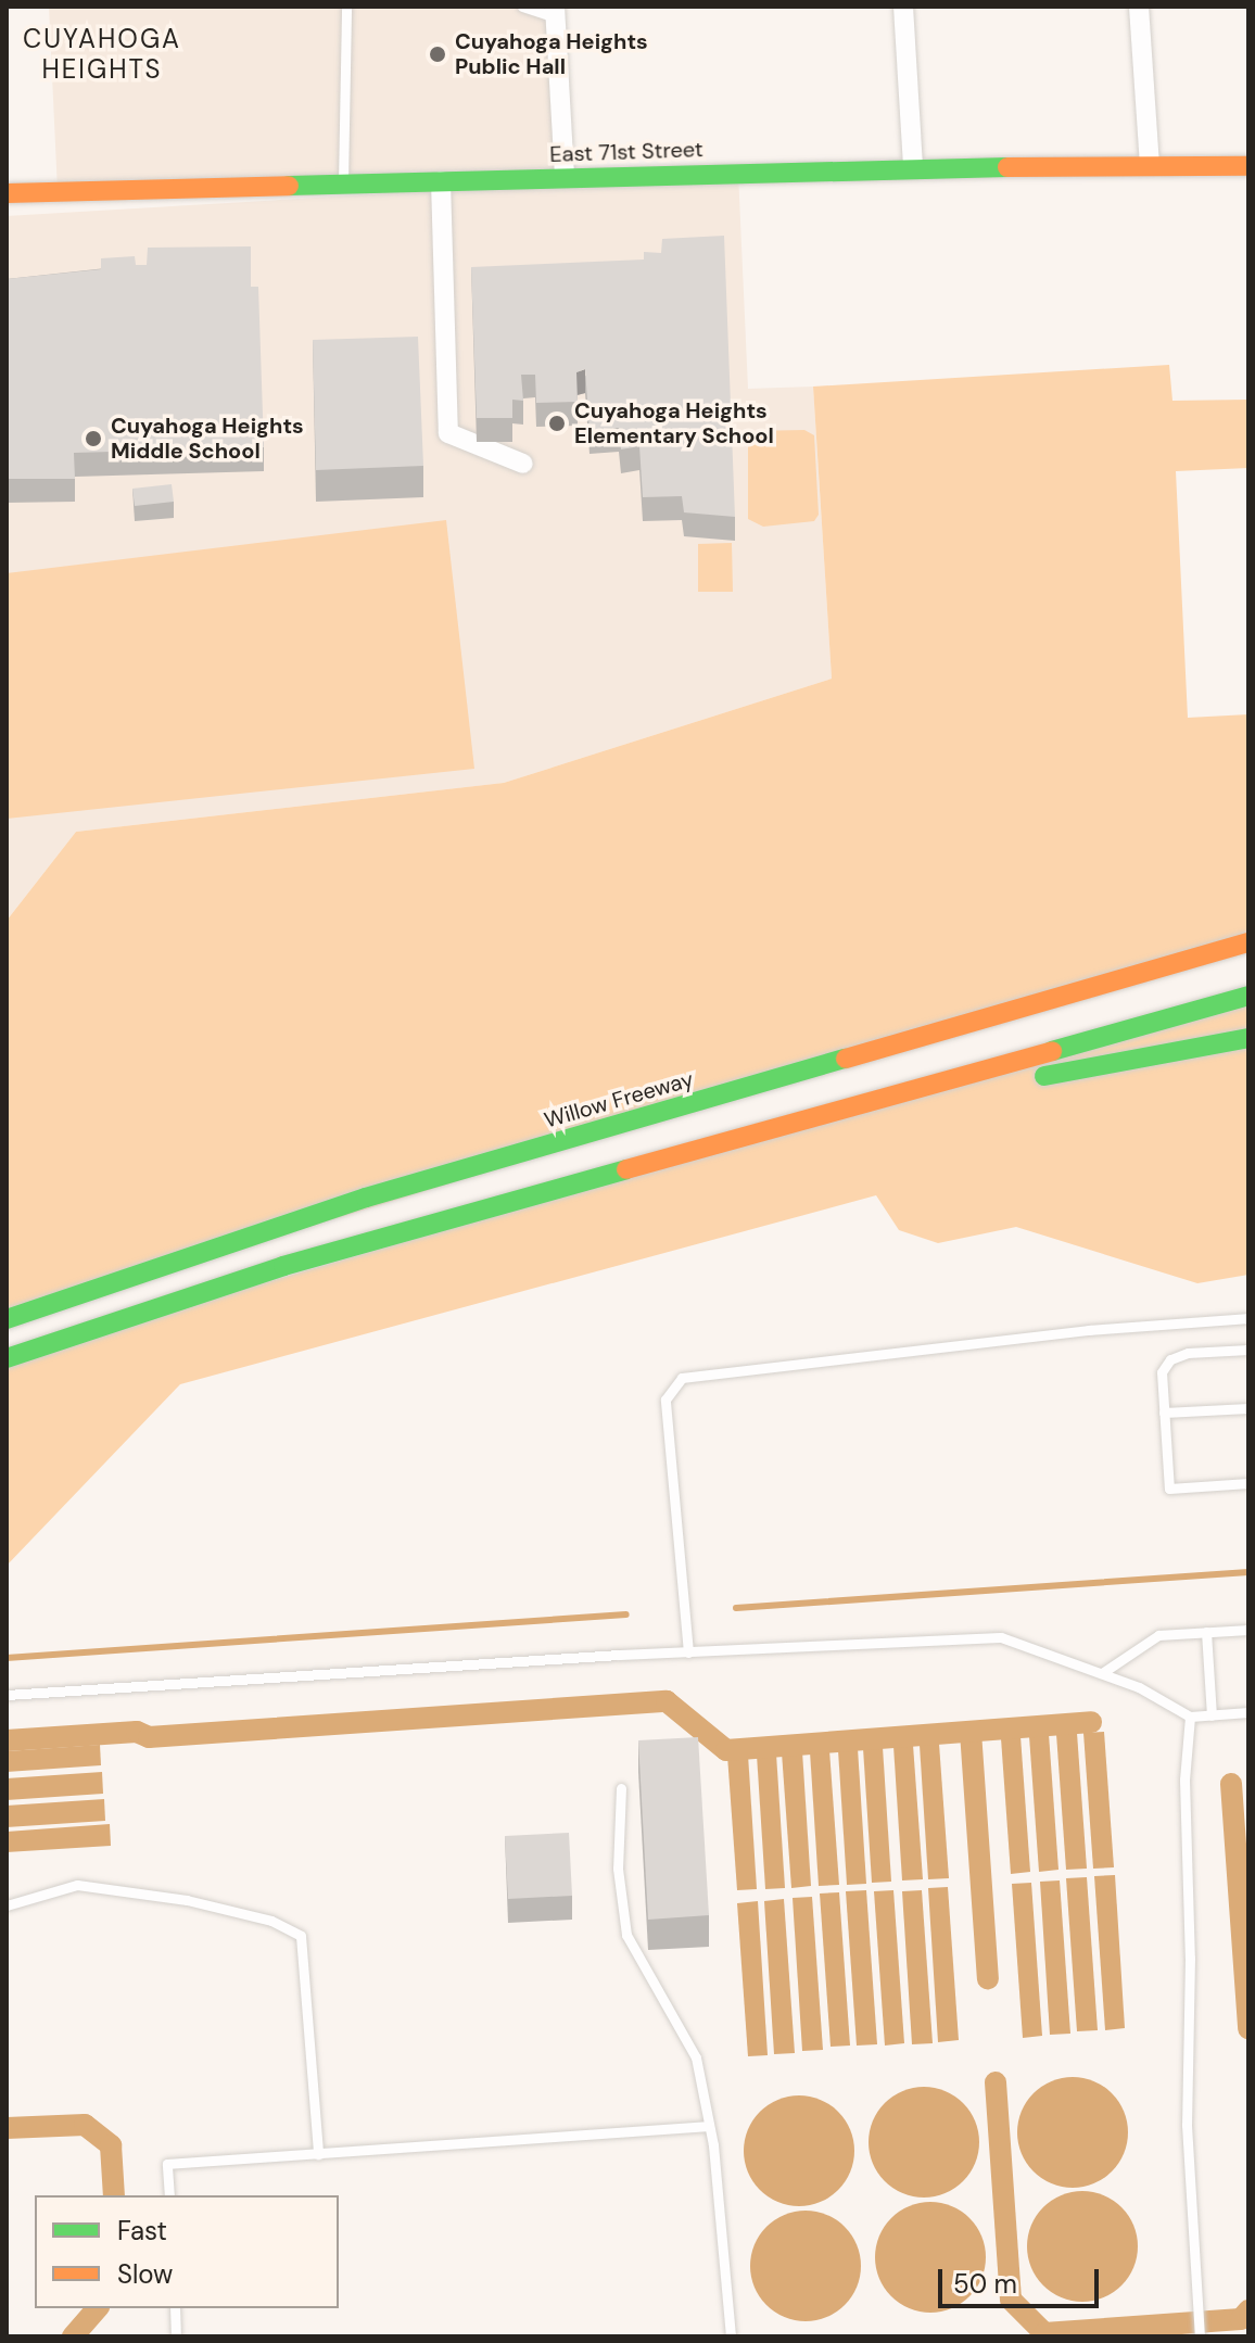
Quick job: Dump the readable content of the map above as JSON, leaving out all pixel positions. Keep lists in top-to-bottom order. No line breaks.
{"streets":{"main road":["East 71st Street","Willow Freeway"]},"districts":["CUYAHOGA HEIGHTS"],"places":["Cuyahoga Heights Public Hall","Cuyahoga Heights Elementary School","Cuyahoga Heights Middle School"],"legend":["Fast","Slow"],"scale_bar":"50 m"}
